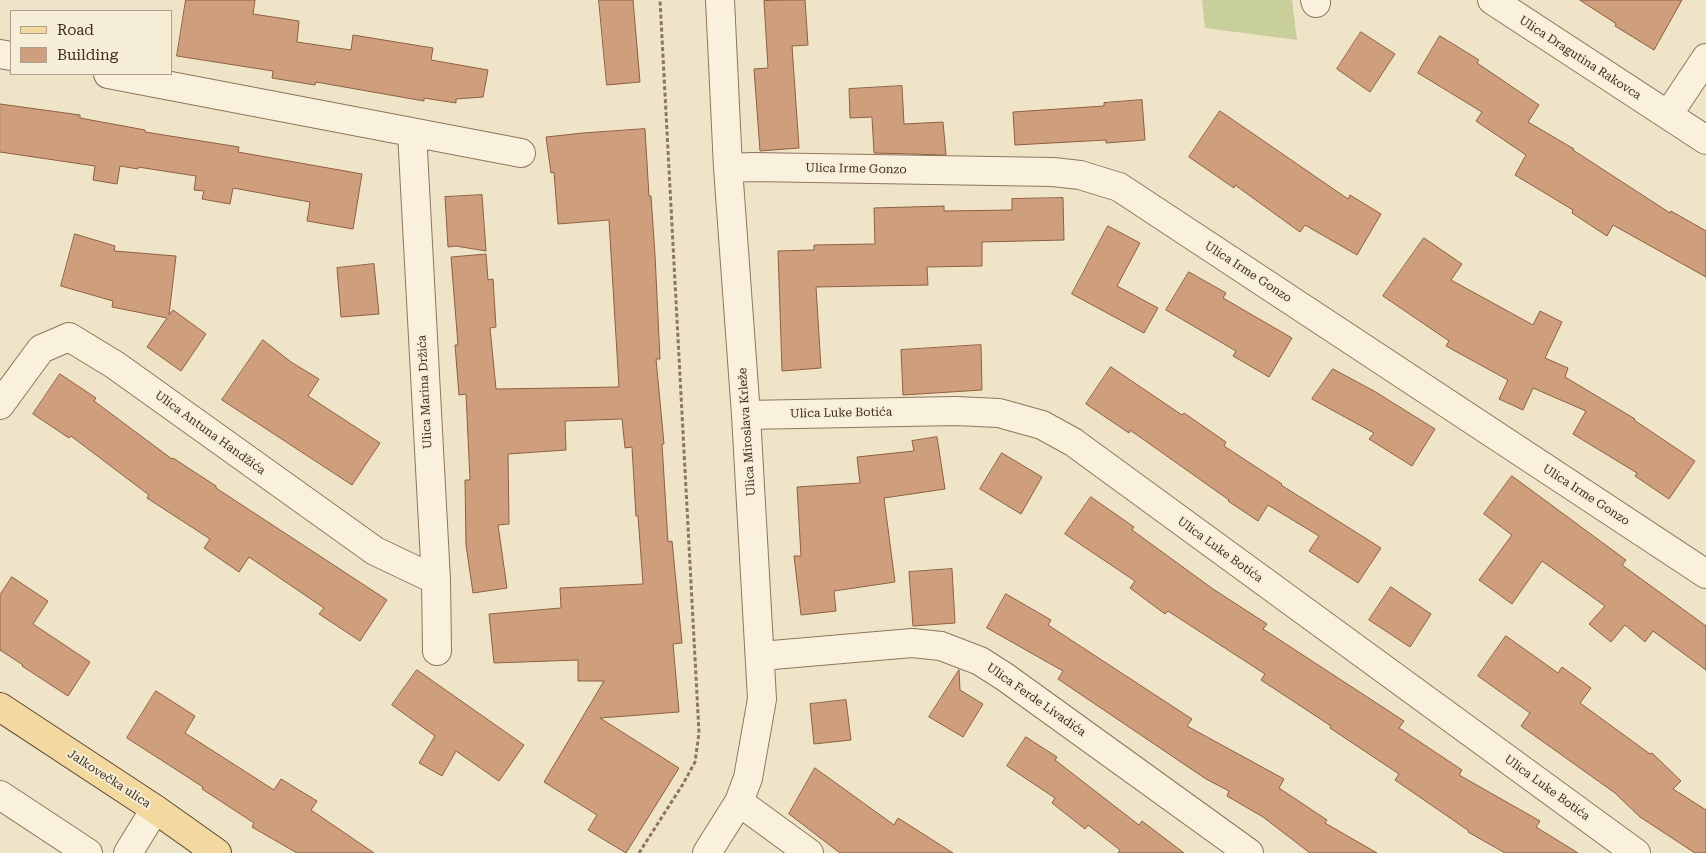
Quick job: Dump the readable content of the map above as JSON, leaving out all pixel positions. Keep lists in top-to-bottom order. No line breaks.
{"streets":{"main road":["Jalkovečka ulica"],"street":["Ulica Dragutina Rakovca","Ulica Irme Gonzo","Ulica Marina Držića","Ulica Luke Botića","Ulica Miroslava Krleže","Ulica Antuna Handžića","Ulica Ferde Livadića"]},"crossings":[["Ulica Irme Gonzo","Ulica Miroslava Krleže"],["Ulica Marina Držića","Ulica Antuna Handžića"],["Ulica Luke Botića","Ulica Miroslava Krleže"],["Ulica Miroslava Krleže","Ulica Ferde Livadića"]],"legend":["Road","Building"]}
